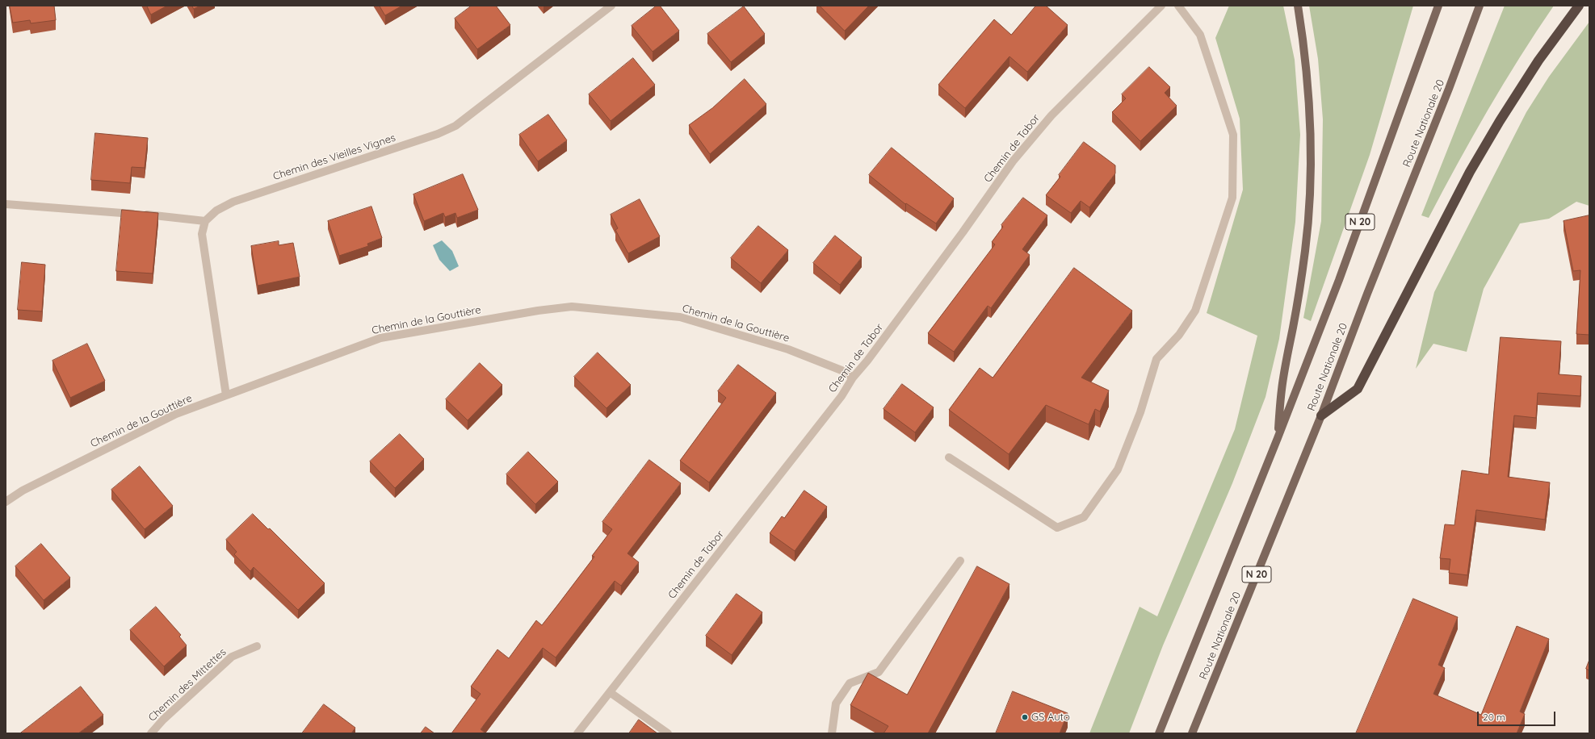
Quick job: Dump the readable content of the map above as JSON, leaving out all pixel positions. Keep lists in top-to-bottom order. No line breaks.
{"streets":{"main road":["Route Nationale 20","N 20"],"street":["Chemin de Tabor","Chemin des Vieilles Vignes","Chemin de la Gouttière","Chemin des Mittettes"]},"crossings":[["Chemin de Tabor","Chemin de la Gouttière"]],"places":["GS Auto"],"scale_bar":"20 m"}
